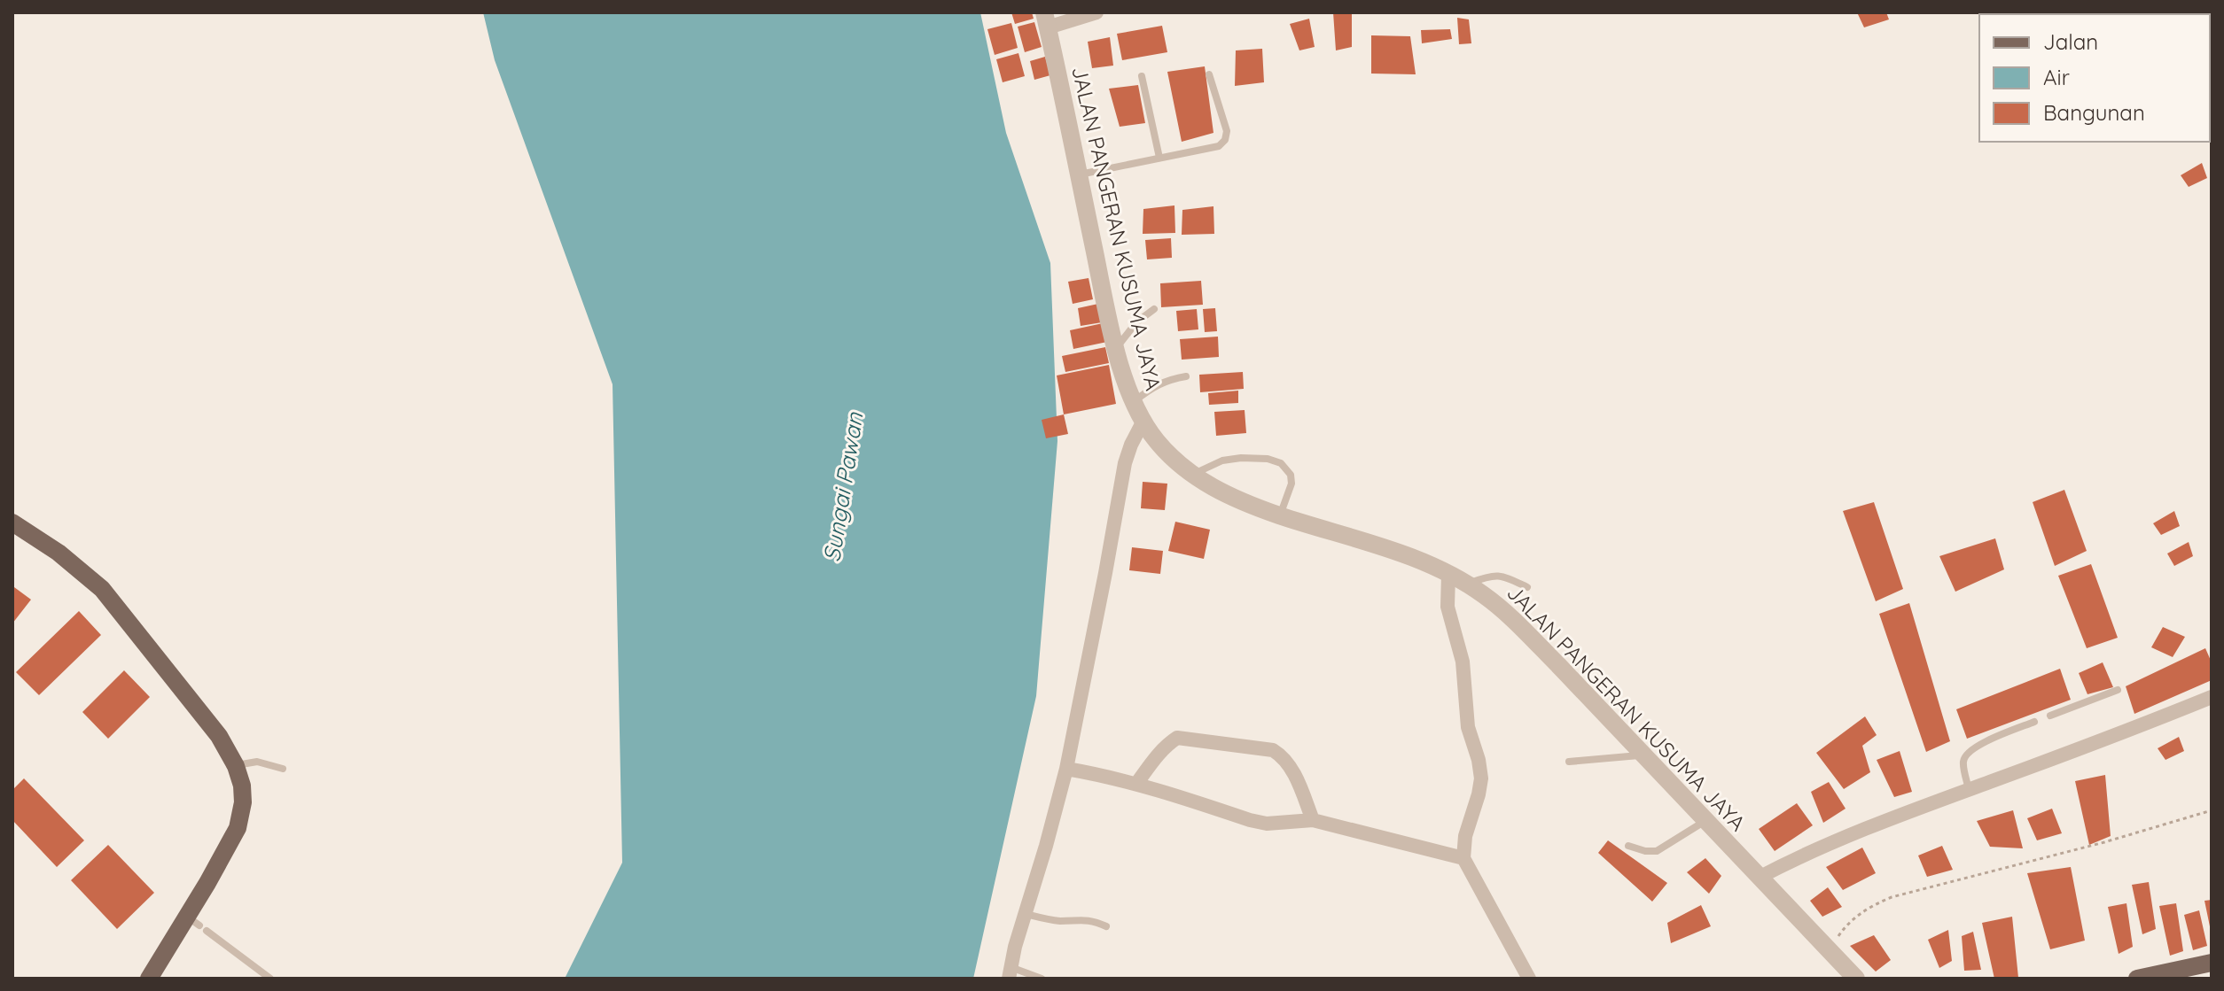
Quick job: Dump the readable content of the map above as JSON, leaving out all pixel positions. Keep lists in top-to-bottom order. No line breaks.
{"streets":{"street":["JALAN PANGERAN KUSUMA JAYA"]},"water":["Sungai Pawan"],"legend":["Jalan","Air","Bangunan"]}
